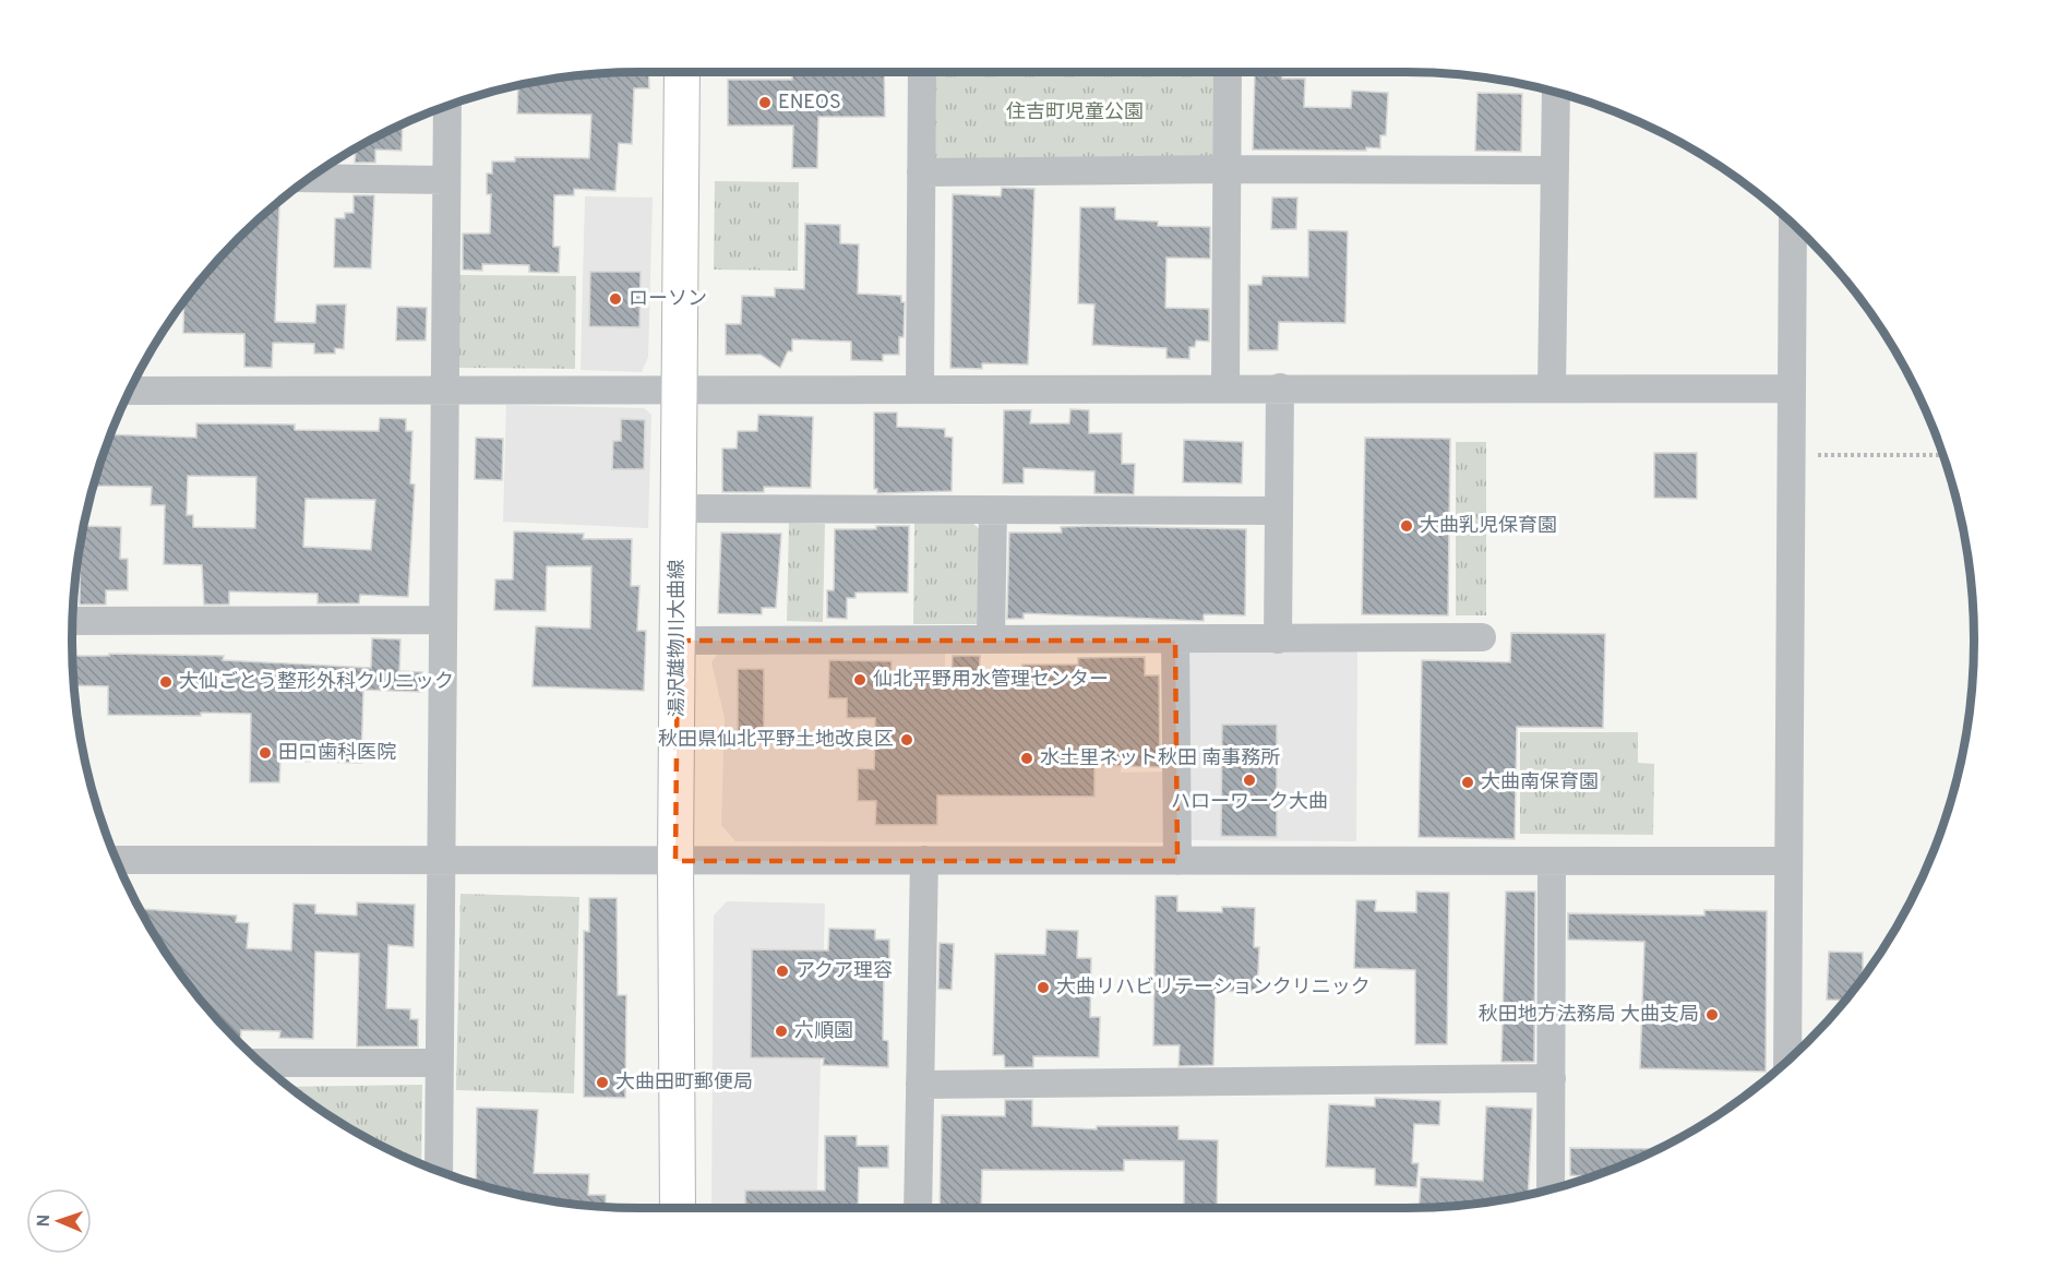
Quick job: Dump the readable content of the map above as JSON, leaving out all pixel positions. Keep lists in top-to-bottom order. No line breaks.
{"streets":{"main road":["湯沢雄物川大曲線"]},"parks":["住吉町児童公園"],"places":["ENEOS","ローソン","大曲乳児保育園","仙北平野用水管理センター","大仙ごとう整形外科クリニック","秋田県仙北平野土地改良区","田口歯科医院","水土里ネット秋田 南事務所","ハローワーク大曲","大曲南保育園","アクア理容","大曲リハビリテーションクリニック","秋田地方法務局 大曲支局","六順園","大曲田町郵便局"],"north":"left"}
